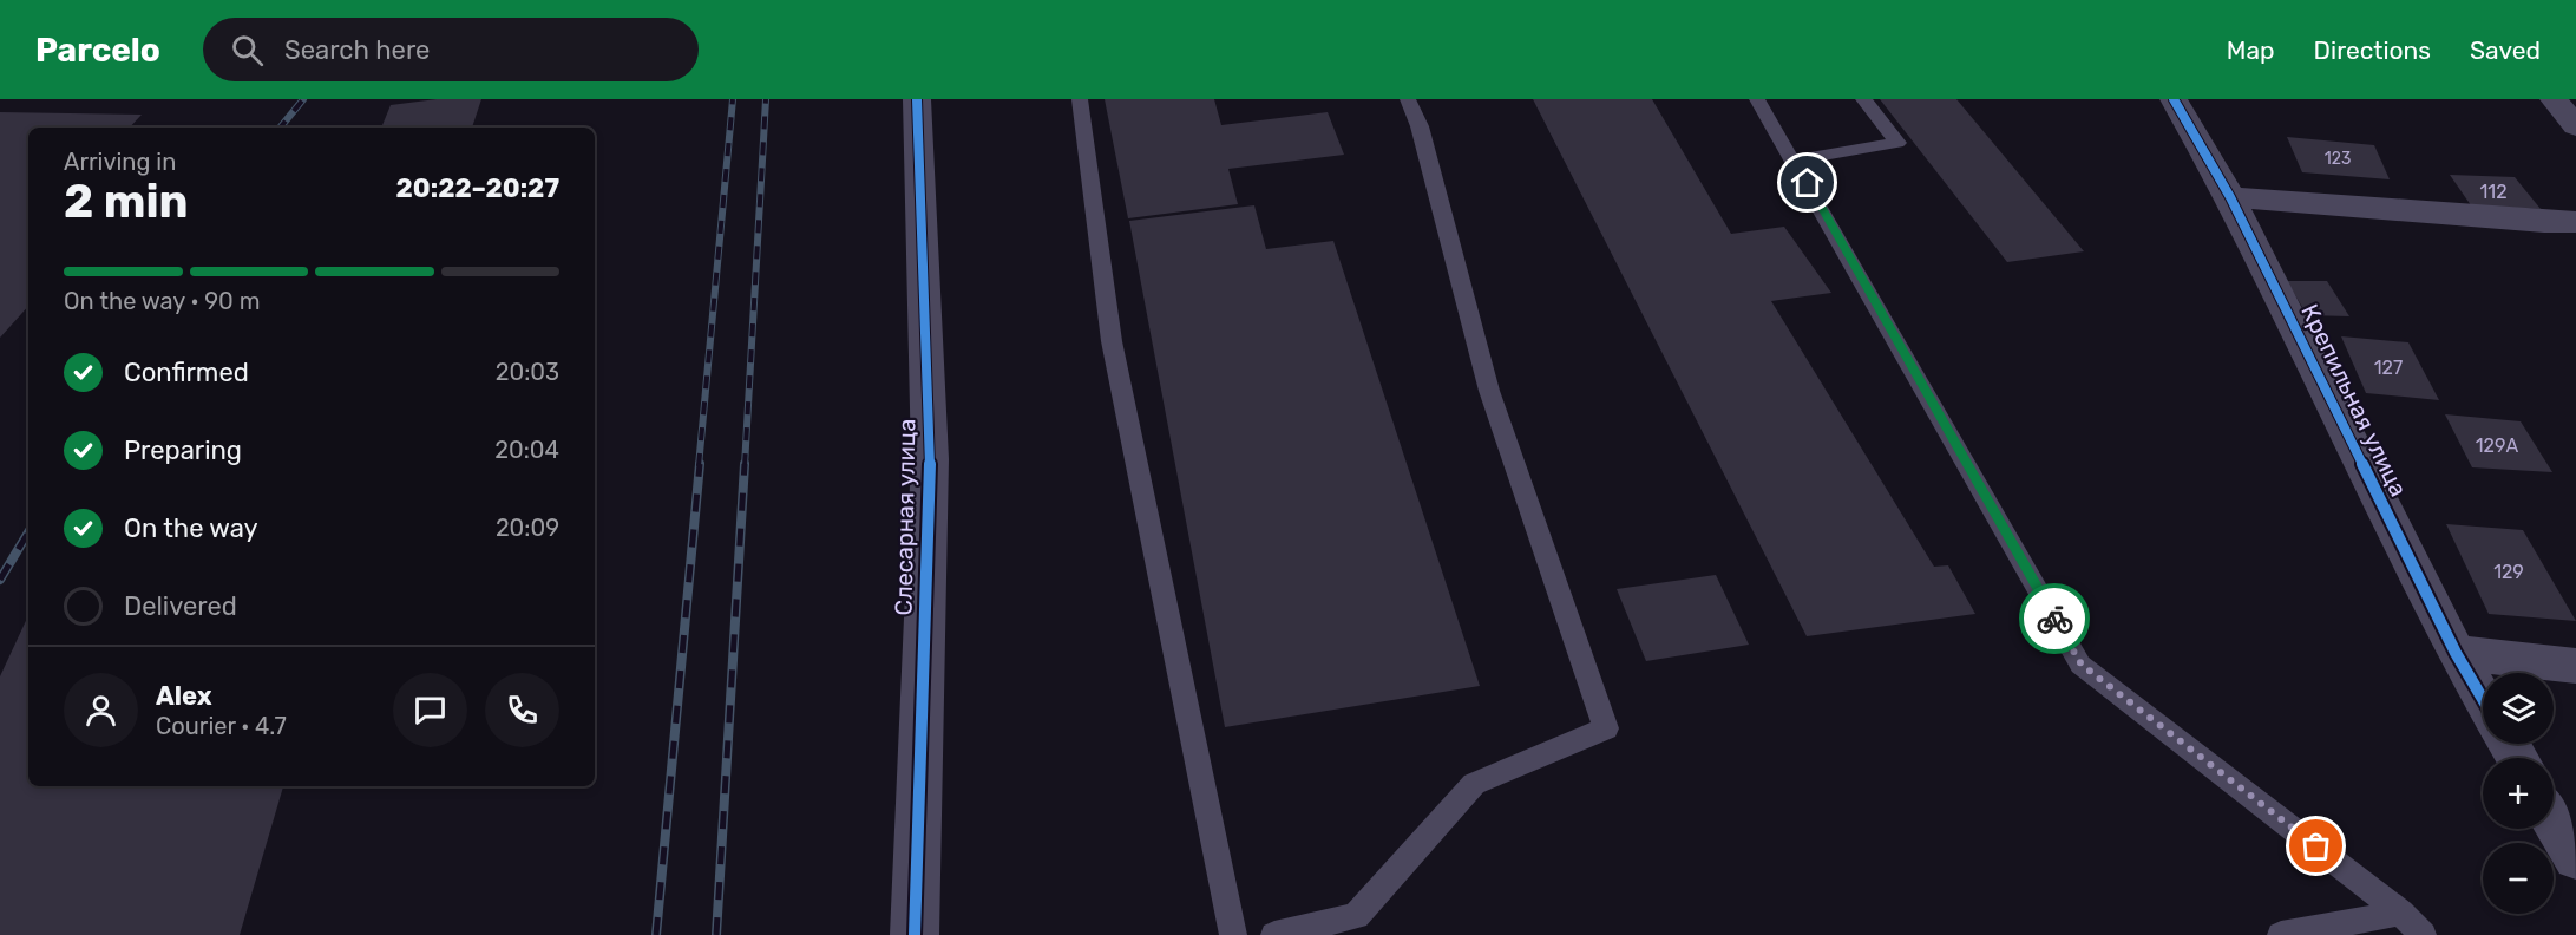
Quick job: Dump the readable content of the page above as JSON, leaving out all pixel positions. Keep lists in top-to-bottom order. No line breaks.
{"streets":{"street":["Крепильная улица","Слесарная улица"]},"house_numbers":["123","112","127","129А","129"],"page":{"header":"Parcelo","search":"Search here","nav":["Map","Directions","Saved"],"heading":["2 min","Arriving in","20:22–20:27"],"panel":["Alex","Courier · 4.7"],"bar":"On the way · 90 m","list":[["Confirmed","20:03"],["Preparing","20:04"],["On the way","20:09"],"Delivered"],"map_buttons":["+","−"]}}
